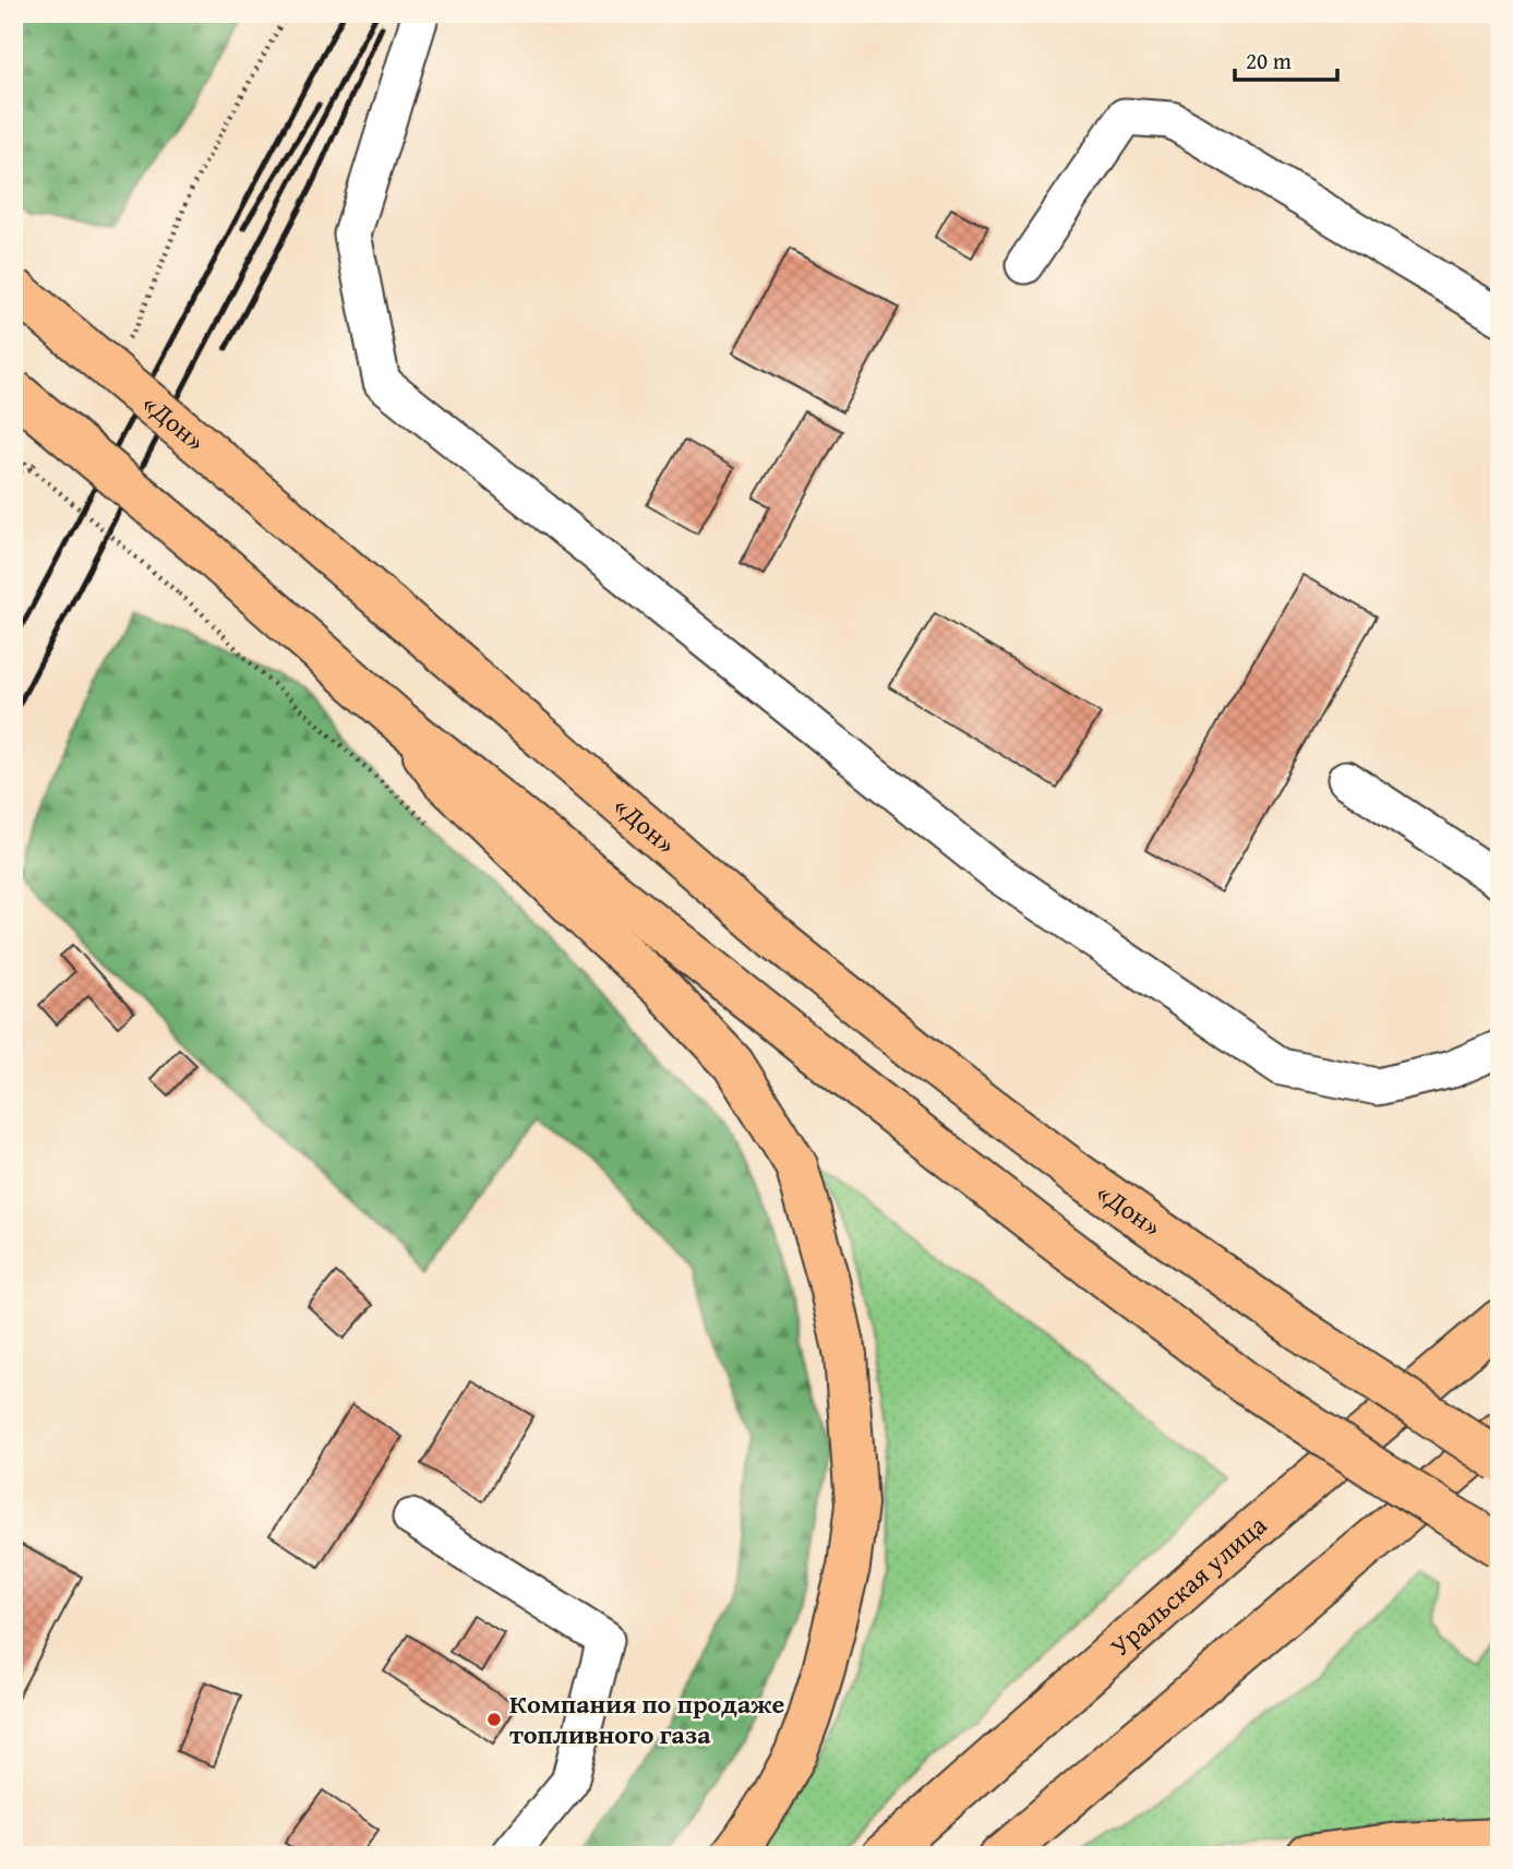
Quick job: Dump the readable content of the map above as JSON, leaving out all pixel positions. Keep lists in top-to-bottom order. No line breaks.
{"streets":{"main road":["«Дон»","Уральская улица"]},"places":["Компания по продаже топливного газа"],"scale_bar":"20 m"}
